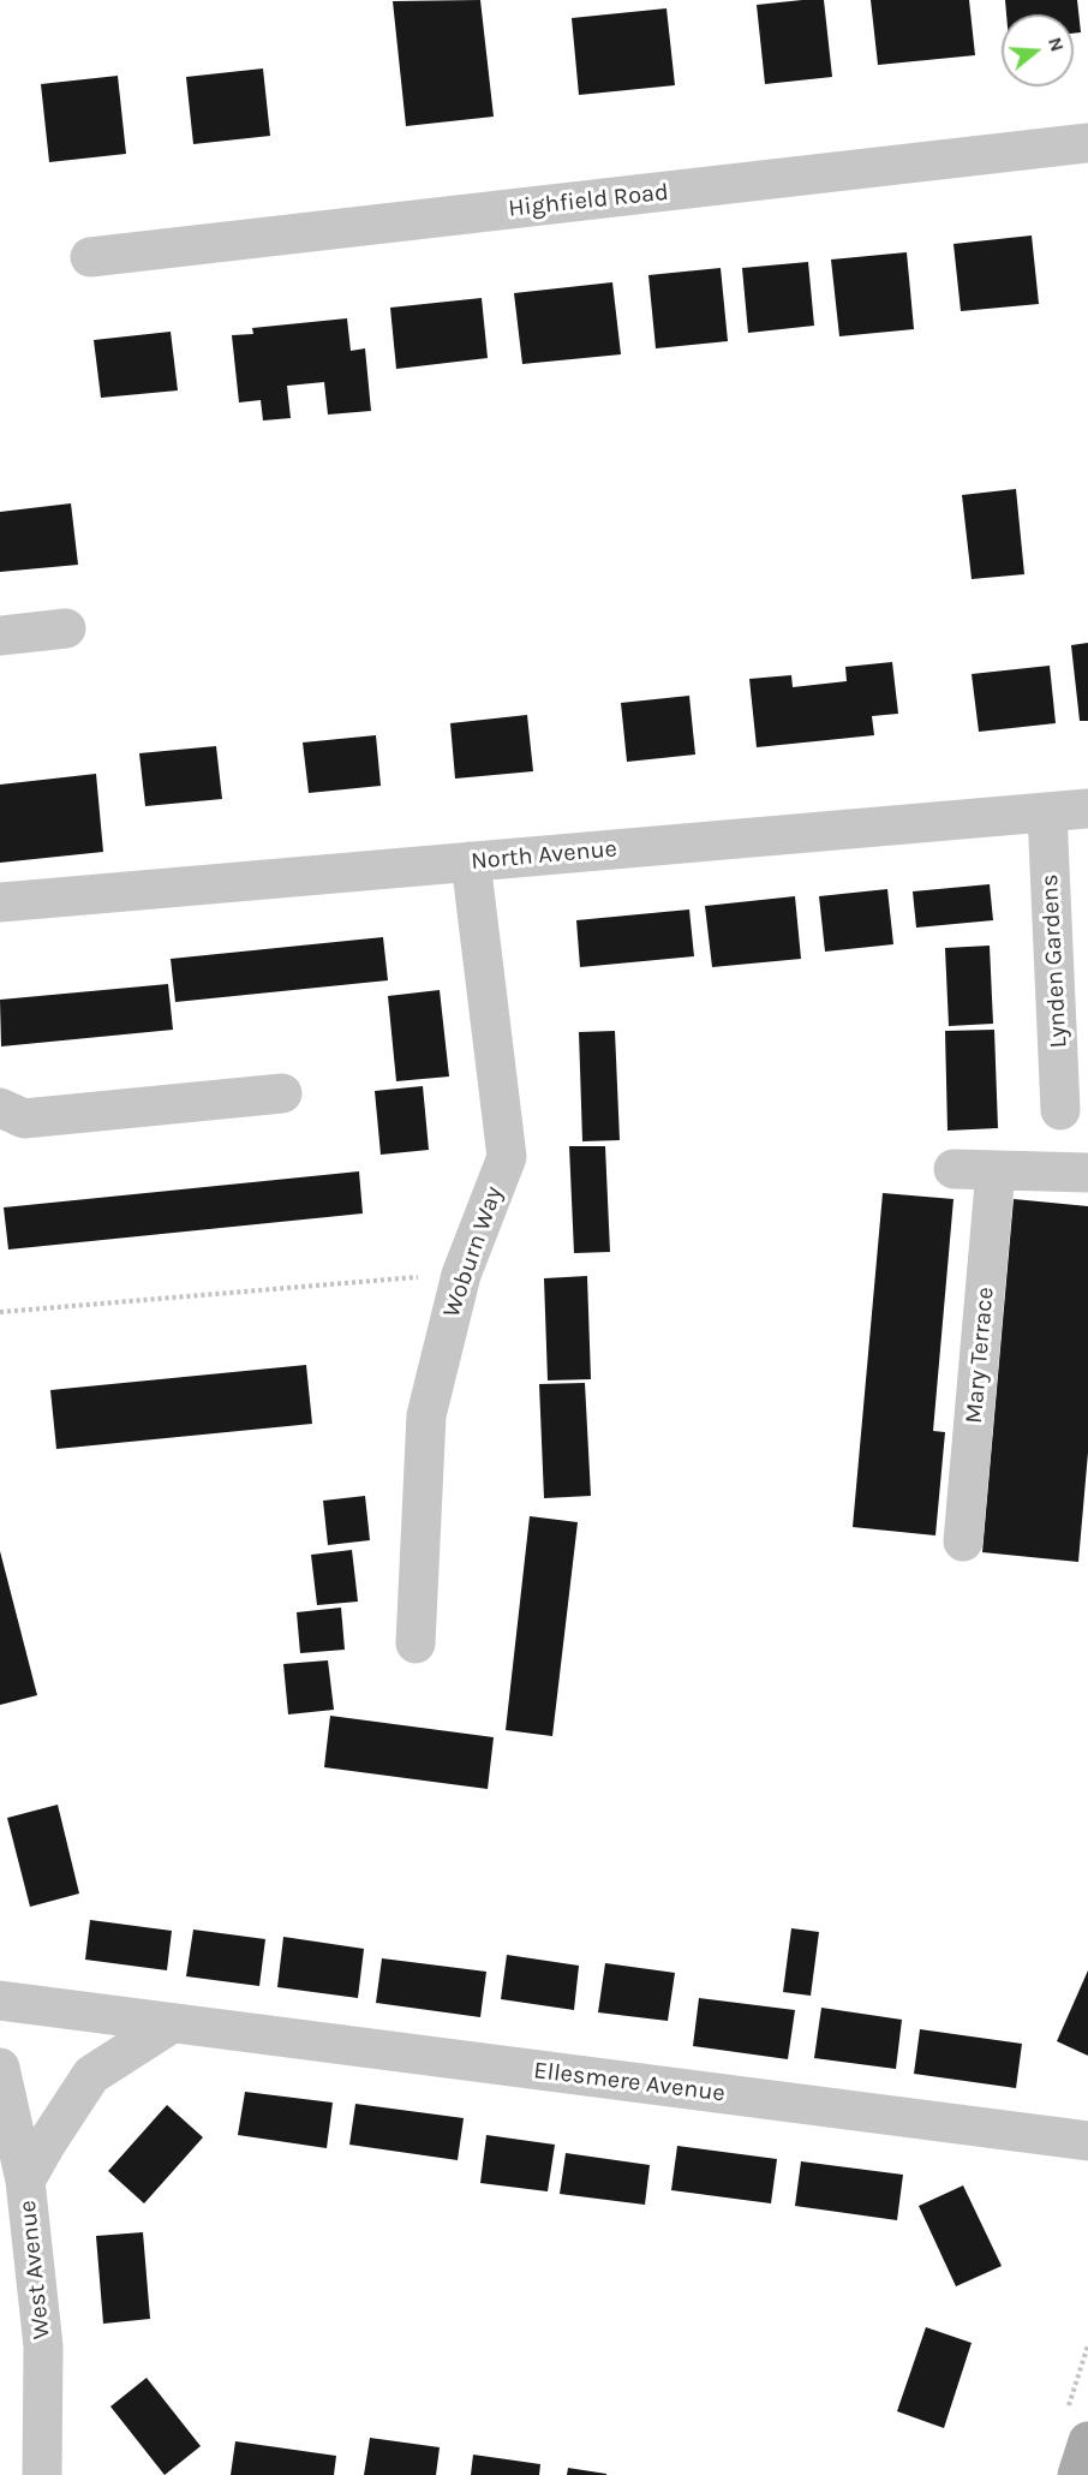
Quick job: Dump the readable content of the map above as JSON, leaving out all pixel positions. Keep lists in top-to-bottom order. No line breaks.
{"streets":{"street":["Highfield Road","North Avenue","Lynden Gardens","Woburn Way","Mary Terrace","Ellesmere Avenue","West Avenue"]},"crossings":[["North Avenue","Lynden Gardens"],["North Avenue","Woburn Way"]],"north":"right"}
